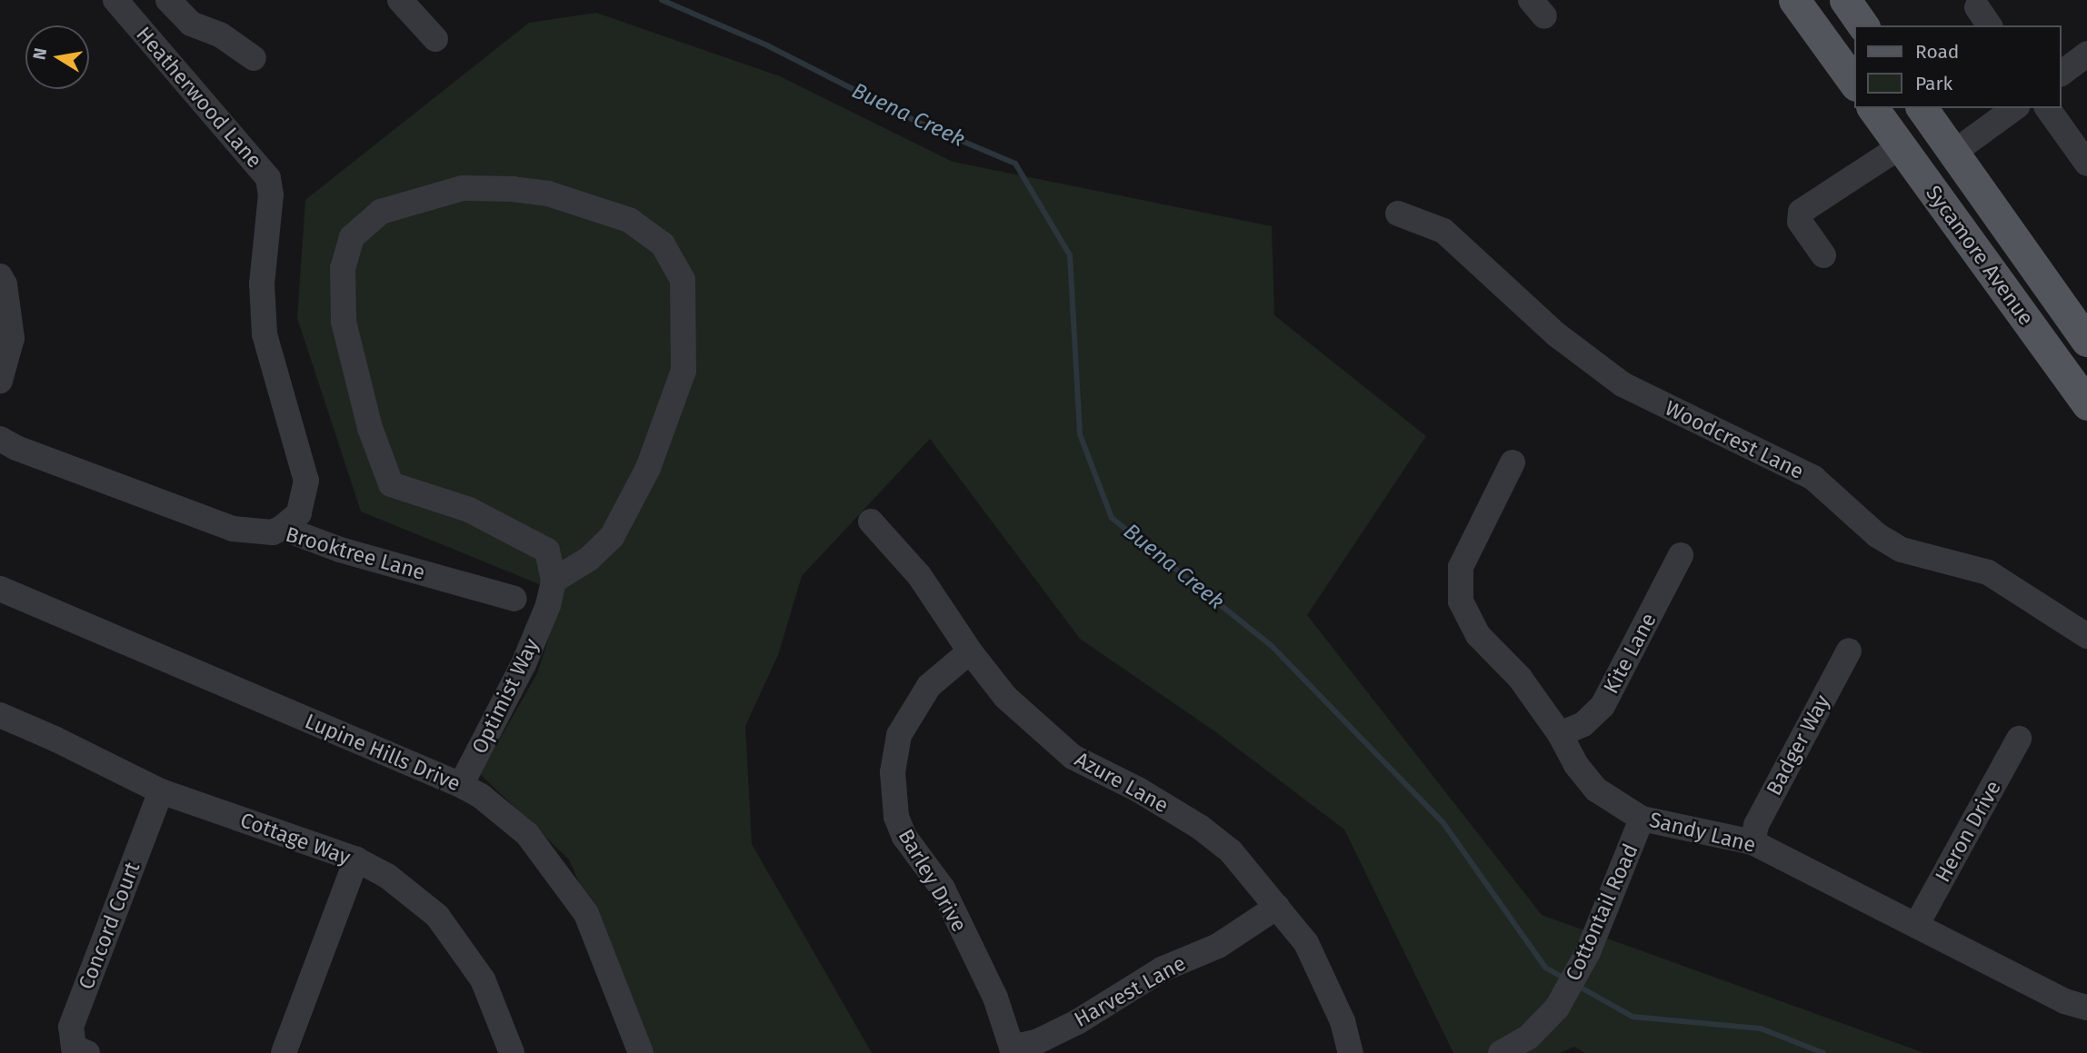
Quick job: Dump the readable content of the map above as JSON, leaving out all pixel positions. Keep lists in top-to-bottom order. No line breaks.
{"streets":{"main road":["Sycamore Avenue"],"street":["Heatherwood Lane","Woodcrest Lane","Brooktree Lane","Kite Lane","Optimist Way","Badger Way","Lupine Hills Drive","Azure Lane","Heron Drive","Sandy Lane","Cottage Way","Barley Drive","Cottontail Road","Concord Court","Harvest Lane"]},"crossings":[["Heatherwood Lane","Brooktree Lane"],["Kite Lane","Sandy Lane"],["Optimist Way","Lupine Hills Drive"],["Badger Way","Sandy Lane"],["Azure Lane","Barley Drive"],["Azure Lane","Harvest Lane"],["Heron Drive","Sandy Lane"],["Sandy Lane","Cottontail Road"],["Cottage Way","Concord Court"],["Barley Drive","Harvest Lane"]],"water":["Buena Creek"],"legend":["Road","Park"],"north":"left"}
